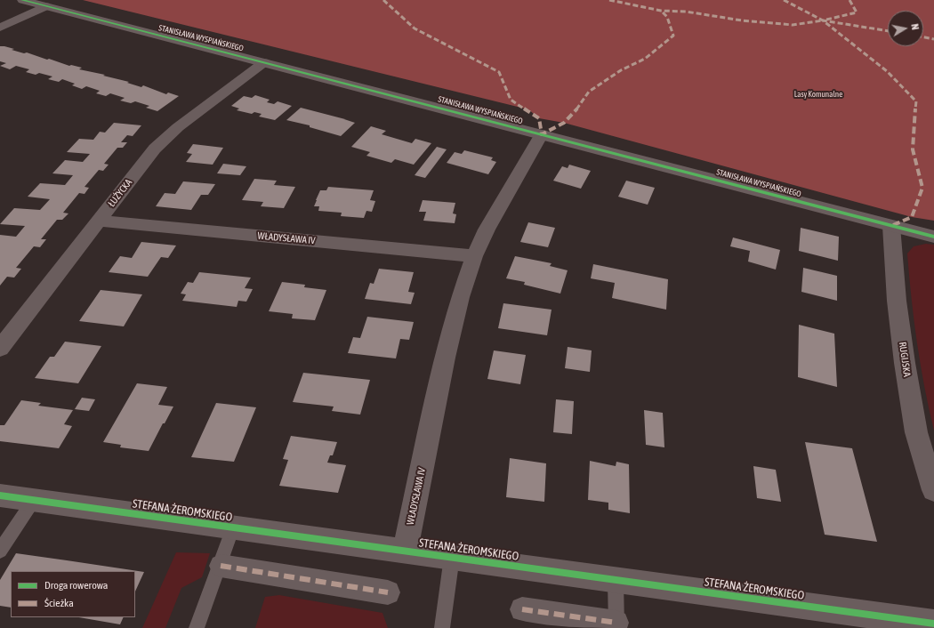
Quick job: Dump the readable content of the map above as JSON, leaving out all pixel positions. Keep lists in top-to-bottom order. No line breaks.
{"streets":{"street":["STANISŁAWA WYSPIAŃSKIEGO","ŁUŻYCKA","WŁADYSŁAWA IV","RUGIJSKA","STEFANA ŻEROMSKIEGO"]},"crossings":[["STANISŁAWA WYSPIAŃSKIEGO","ŁUŻYCKA"],["STANISŁAWA WYSPIAŃSKIEGO","WŁADYSŁAWA IV"],["STANISŁAWA WYSPIAŃSKIEGO","RUGIJSKA"],["ŁUŻYCKA","WŁADYSŁAWA IV"],["WŁADYSŁAWA IV","STEFANA ŻEROMSKIEGO"]],"parks":["Lasy Komunalne"],"legend":["Droga rowerowa","Ścieżka"],"north":"right"}
